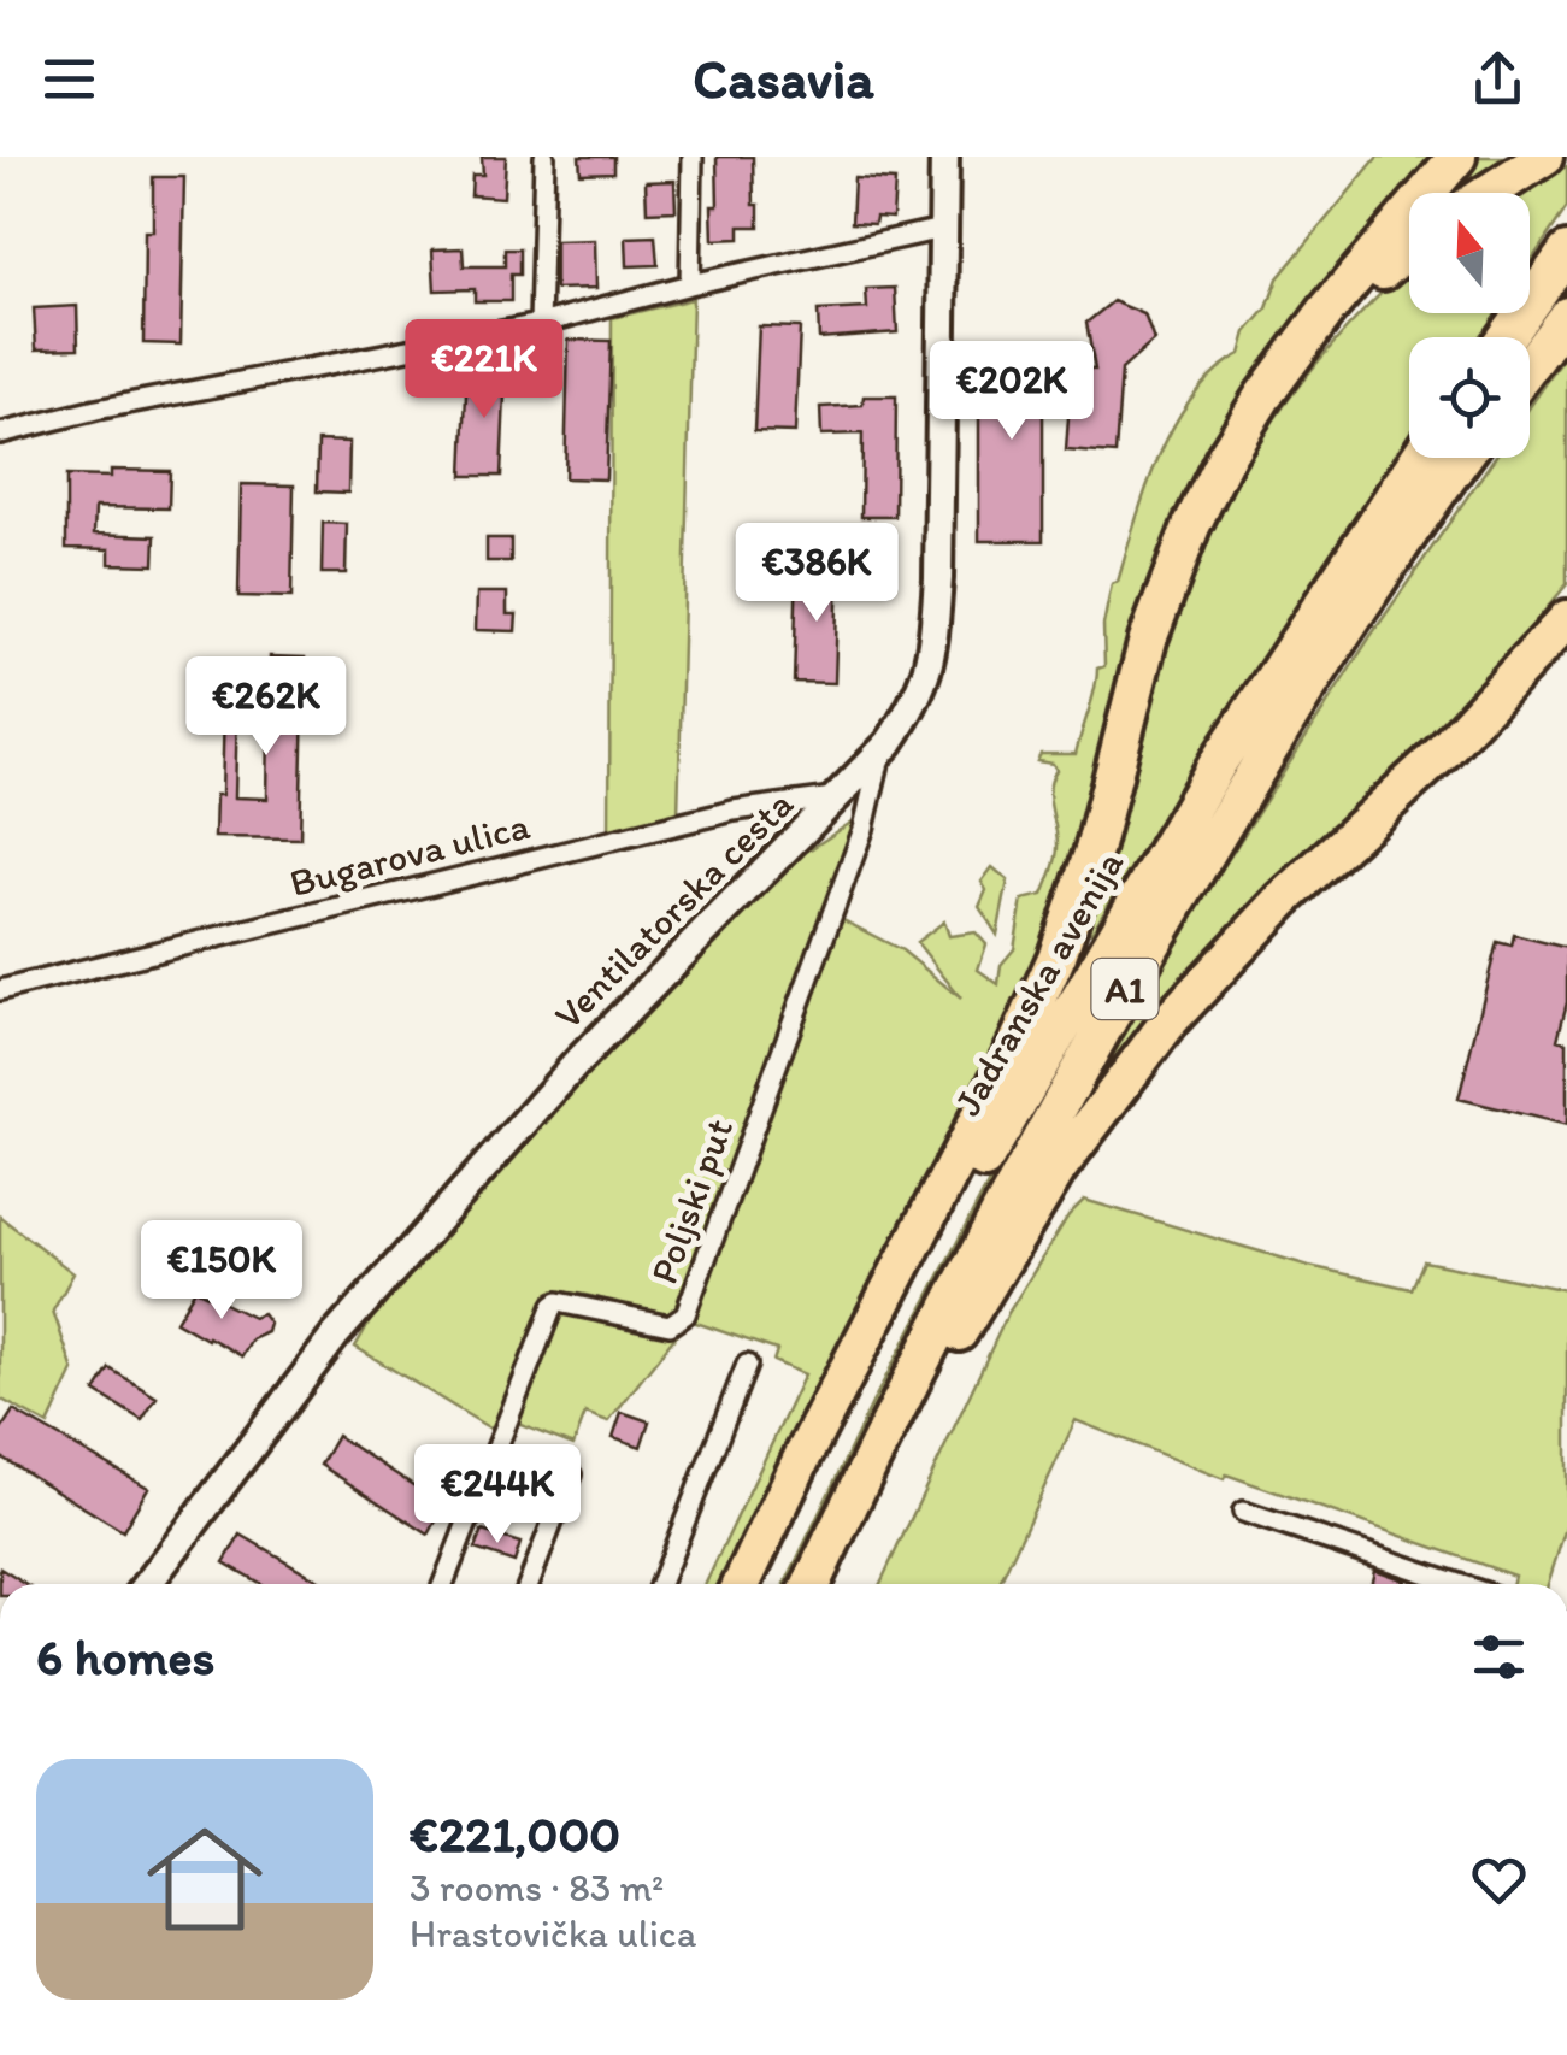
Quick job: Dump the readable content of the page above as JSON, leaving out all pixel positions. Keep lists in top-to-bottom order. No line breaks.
{"streets":{"highway":["Jadranska avenija","A1"],"main road":["Ventilatorska cesta"],"street":["Bugarova ulica","Poljski put"]},"crossings":[["Bugarova ulica","Ventilatorska cesta"],["Ventilatorska cesta","Poljski put"]],"north":"top","page":{"header":"Casavia","price":["€221K","€202K","€386K","€262K","€150K","€244K"],"heading":"6 homes","list":[{"name":"€221,000","note":"3 rooms · 83 m² · Hrastovička ulica"}]}}
